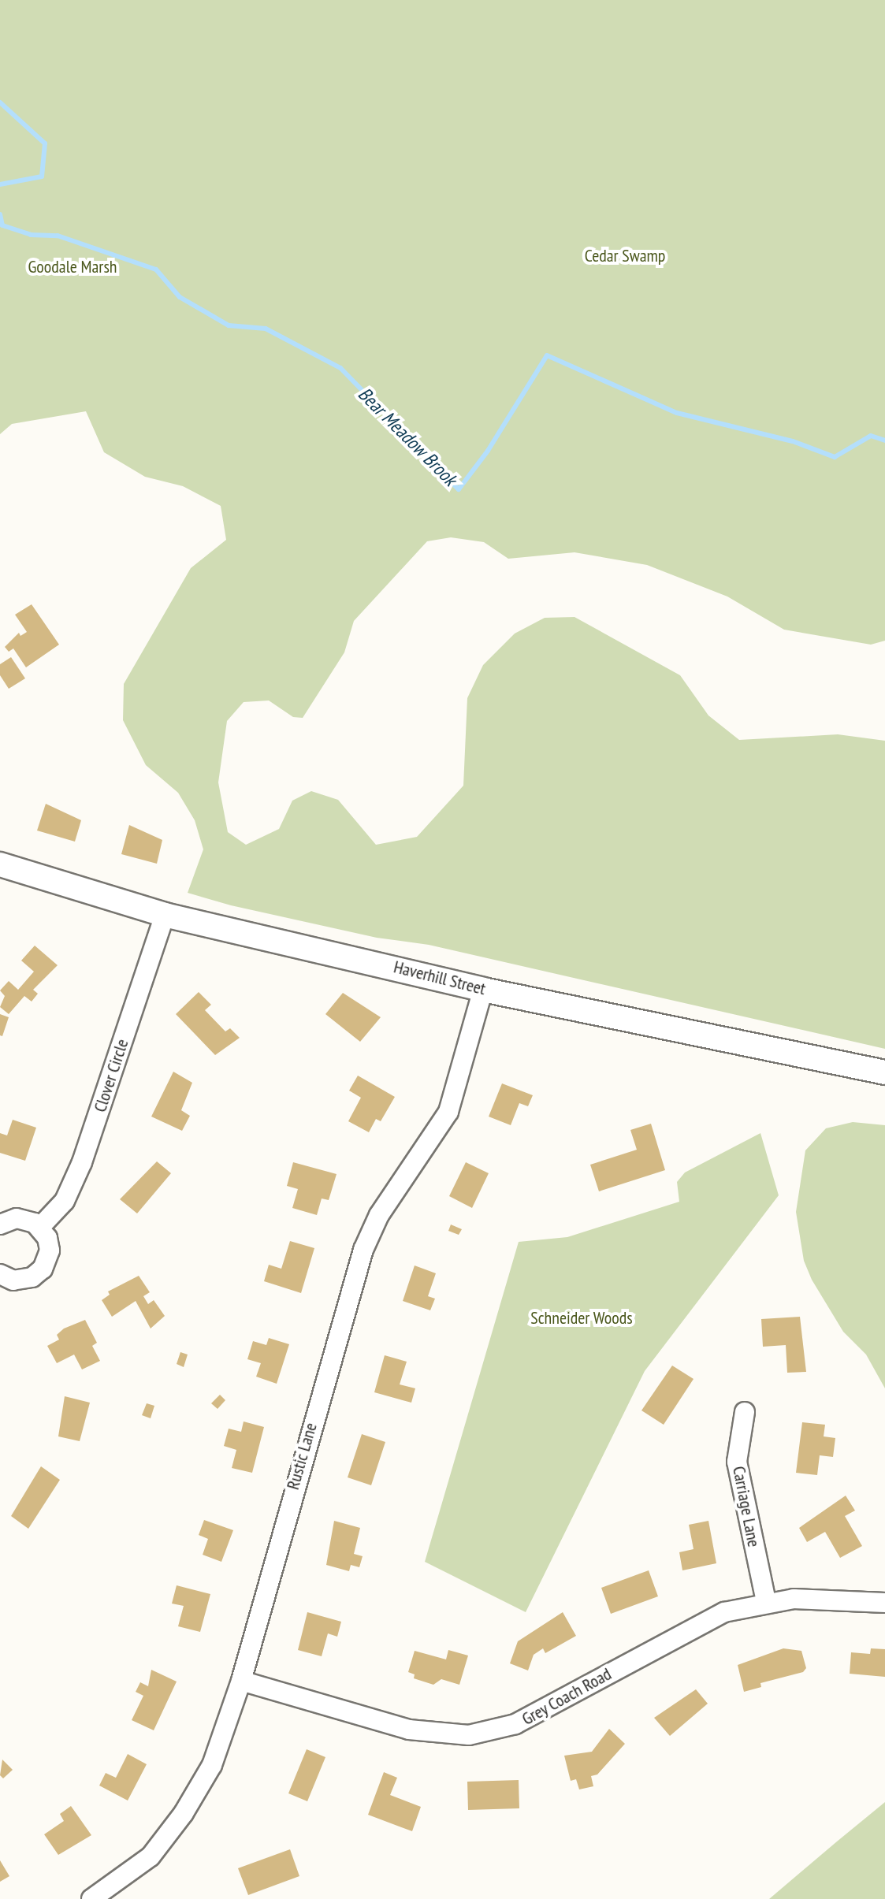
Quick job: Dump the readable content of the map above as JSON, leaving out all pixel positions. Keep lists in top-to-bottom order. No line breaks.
{"streets":{"street":["Haverhill Street","Clover Circle","Rustic Lane","Carriage Lane","Grey Coach Road"]},"crossings":[["Haverhill Street","Clover Circle"],["Haverhill Street","Rustic Lane"],["Rustic Lane","Grey Coach Road"],["Carriage Lane","Grey Coach Road"]],"water":["Bear Meadow Brook"],"parks":["Cedar Swamp","Goodale Marsh","Schneider Woods"]}
